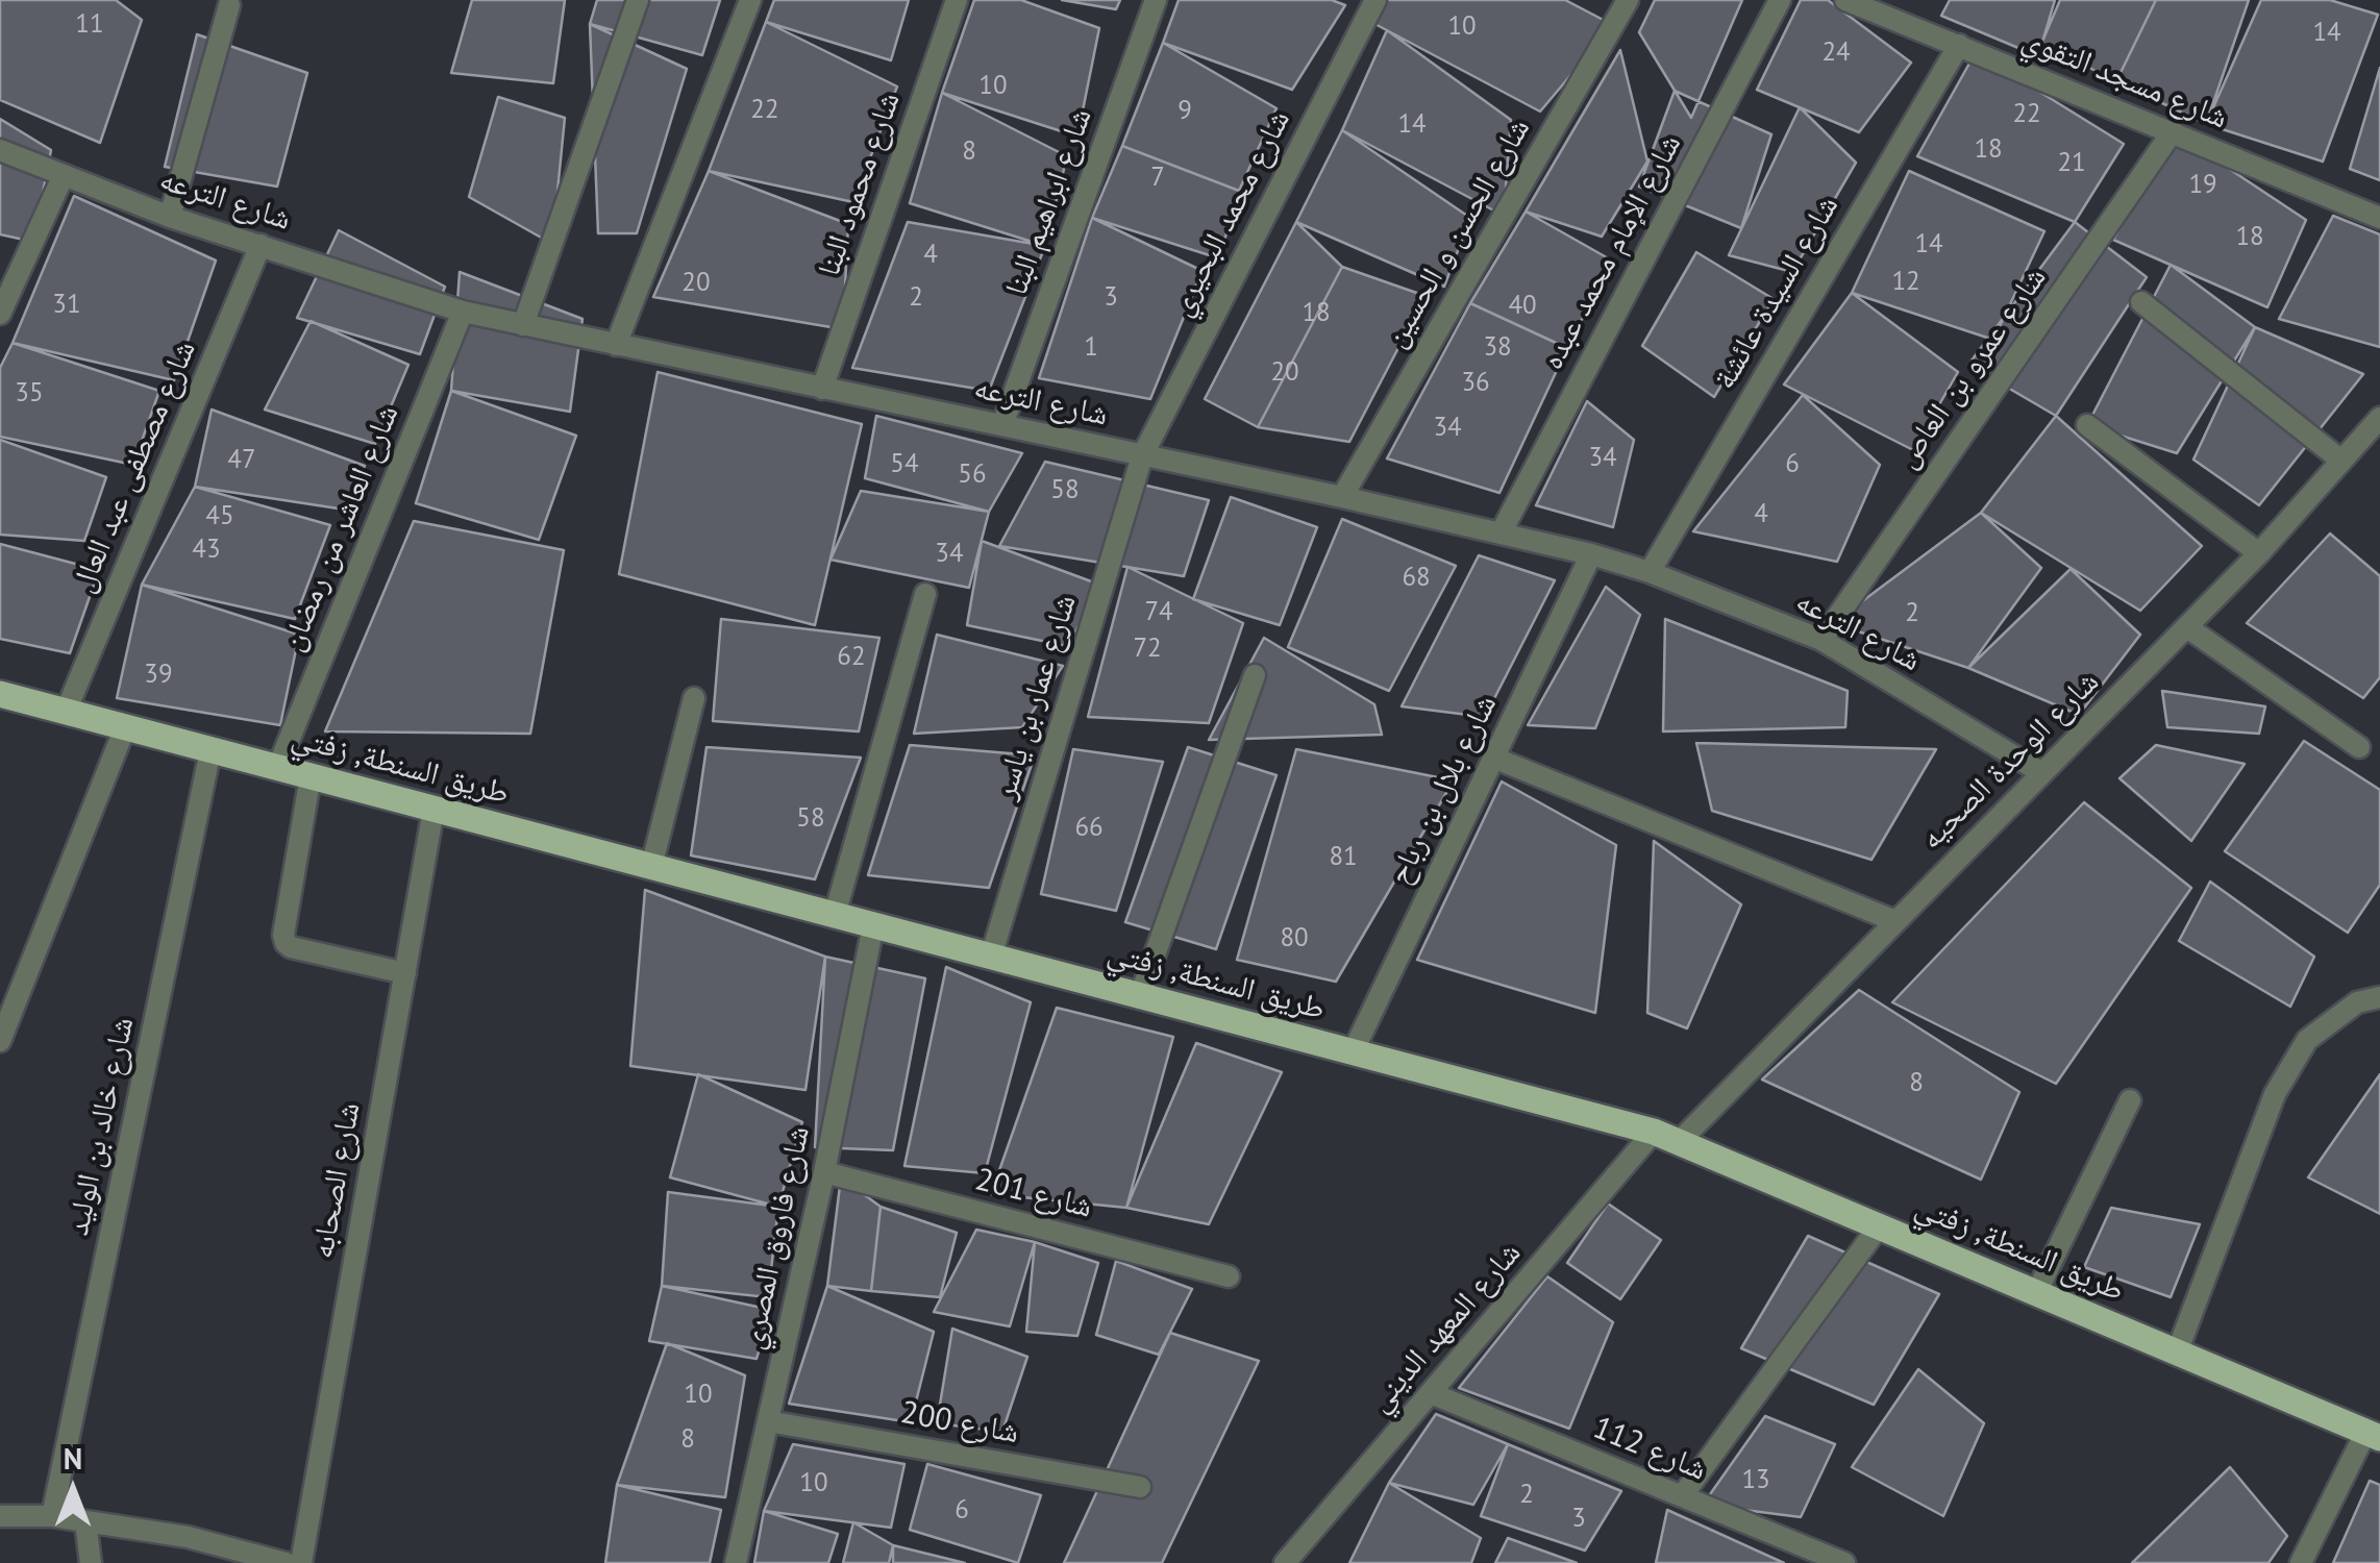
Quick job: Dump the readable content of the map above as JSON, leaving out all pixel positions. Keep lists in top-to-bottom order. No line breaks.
{"streets":{"main road":["طريق السنطة, زفتي"],"street":["شارع مسجد التقوي","شارع محمود البنا","شارع الترعه","شارع ابراهيم البنا","شارع محمد البحيري","شارع الحسن و الحسين","شارع الإمام محمد عبده","شارع السيدة عائشة","شارع عمرو بن العاص","شارع مصطفى عبد العال","شارع العاشر من رمضان","شارع عمار بن ياسر","شارع الوحدة الصحيه","شارع بلال بن رباح","شارع خالد بن الوليد","شارع الصحابه","شارع 201","شارع فاروق المصري","شارع المعهد الديني","شارع 200","شارع 112"]},"crossings":[["شارع مسجد التقوي","شارع السيدة عائشة"],["شارع مسجد التقوي","شارع عمرو بن العاص"],["شارع محمود البنا","شارع الترعه"],["شارع الترعه","شارع ابراهيم البنا"],["شارع الترعه","شارع محمد البحيري"],["شارع الترعه","شارع الحسن و الحسين"],["شارع الترعه","شارع الإمام محمد عبده"],["شارع الترعه","شارع السيدة عائشة"],["شارع الترعه","شارع عمرو بن العاص"],["شارع الترعه","شارع مصطفى عبد العال"],["شارع الترعه","شارع العاشر من رمضان"],["شارع الترعه","شارع عمار بن ياسر"],["شارع الترعه","شارع الوحدة الصحيه"],["شارع الترعه","شارع بلال بن رباح"],["شارع محمد البحيري","شارع عمار بن ياسر"],["شارع مصطفى عبد العال","طريق السنطة, زفتي"],["شارع العاشر من رمضان","طريق السنطة, زفتي"],["شارع عمار بن ياسر","طريق السنطة, زفتي"],["شارع الوحدة الصحيه","طريق السنطة, زفتي"],["شارع الوحدة الصحيه","شارع المعهد الديني"],["طريق السنطة, زفتي","شارع بلال بن رباح"],["طريق السنطة, زفتي","شارع خالد بن الوليد"],["طريق السنطة, زفتي","شارع الصحابه"],["طريق السنطة, زفتي","شارع فاروق المصري"],["طريق السنطة, زفتي","شارع المعهد الديني"],["شارع 201","شارع فاروق المصري"],["شارع فاروق المصري","شارع 200"],["شارع المعهد الديني","شارع 112"]],"house_numbers":["11","10","14","24","10","22","9","22","14","18","8","21","7","19","18","14","4","12","20","2","3","31","40","18","1","38","20","36","35","34","34","47","54","6","56","58","4","45","43","34","68","74","2","72","62","39","58","66","81","80","8","10","8","13","10","2","6","3"],"north":"top"}
